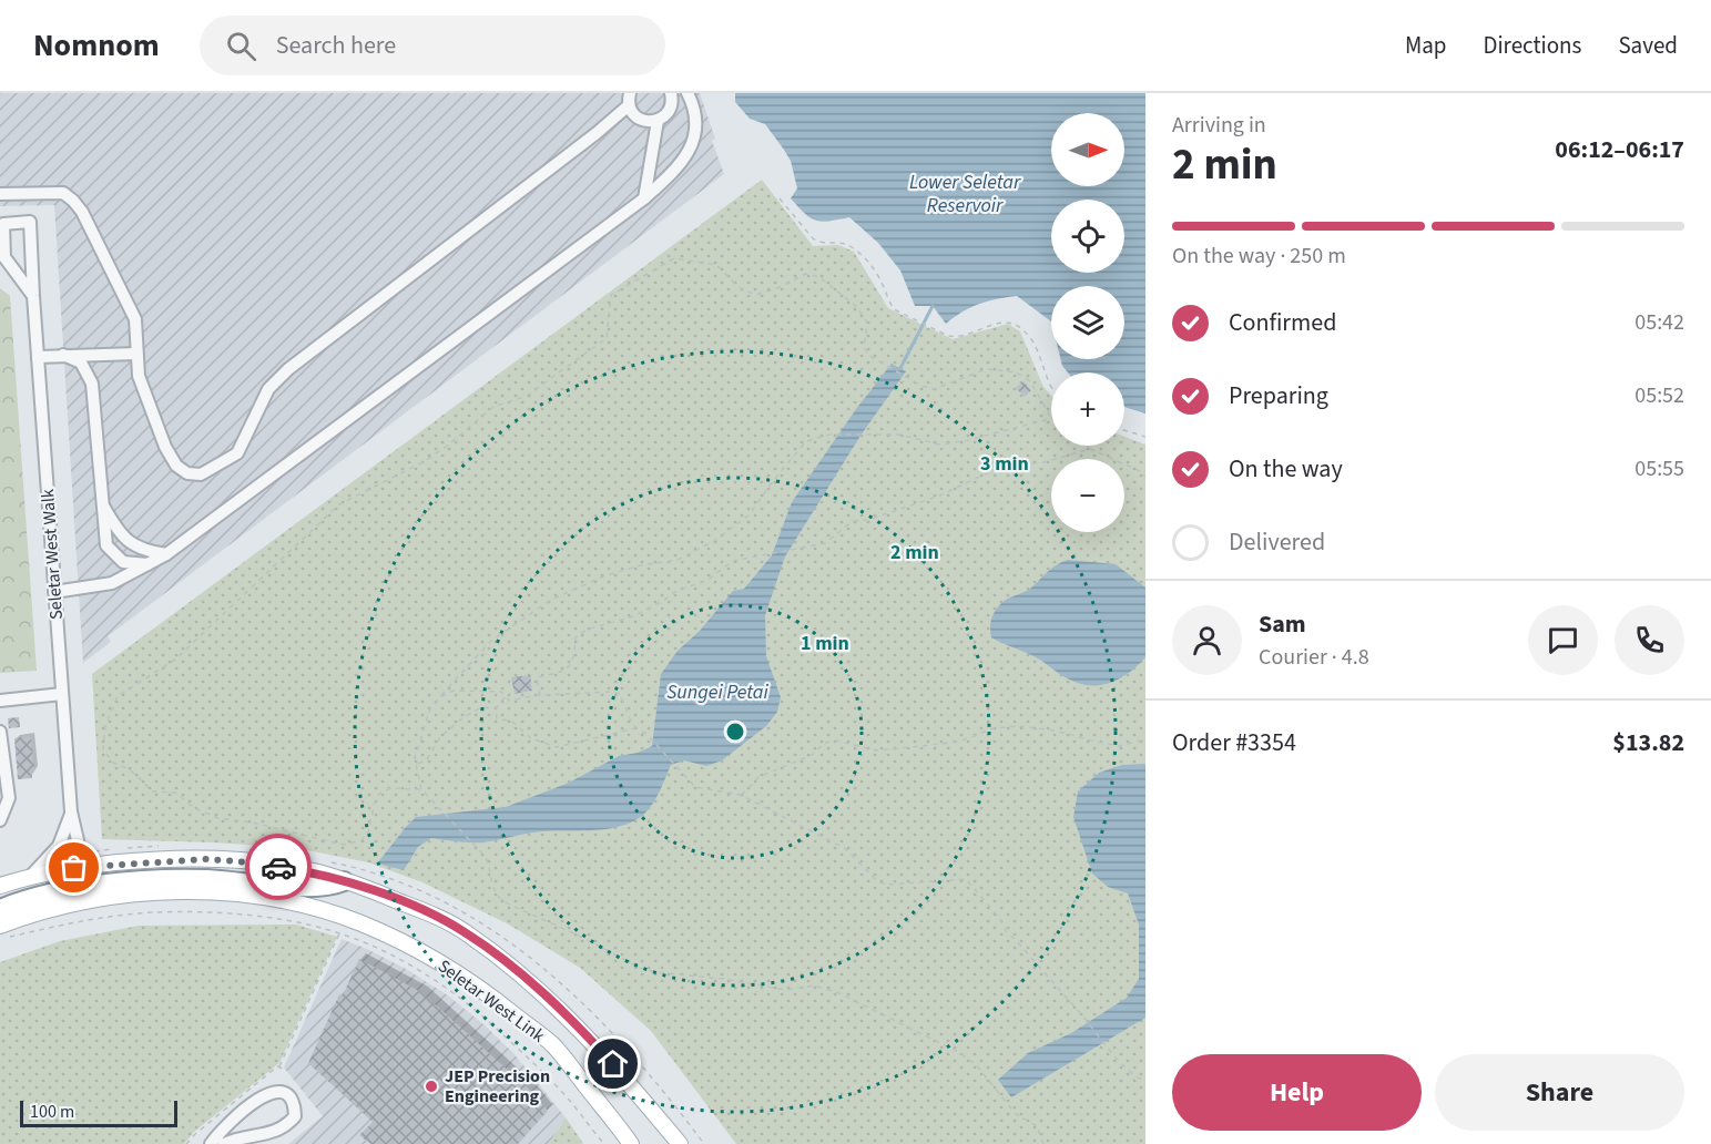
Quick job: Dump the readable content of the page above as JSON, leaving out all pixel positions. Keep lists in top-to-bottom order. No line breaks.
{"streets":{"main road":["Seletar West Link"],"street":["Seletar West Walk"]},"crossings":[["Seletar West Walk","Seletar West Link"]],"water":["Lower Seletar Reservoir","Sungei Petai"],"places":["JEP Precision Engineering"],"scale_bar":"100 m","north":"right","page":{"header":"Nomnom","search":"Search here","nav":["Map","Directions","Saved"],"heading":["2 min","Arriving in","06:12–06:17"],"panel":["Sam","Courier · 4.8","Order #3354","$13.82"],"map_buttons":["+","−"],"bar":"On the way · 250 m","list":[["Confirmed","05:42"],["Preparing","05:52"],["On the way","05:55"],"Delivered"],"buttons":["Help","Share"],"scale":"100 m"},"rings":["3 min","2 min","1 min"]}
